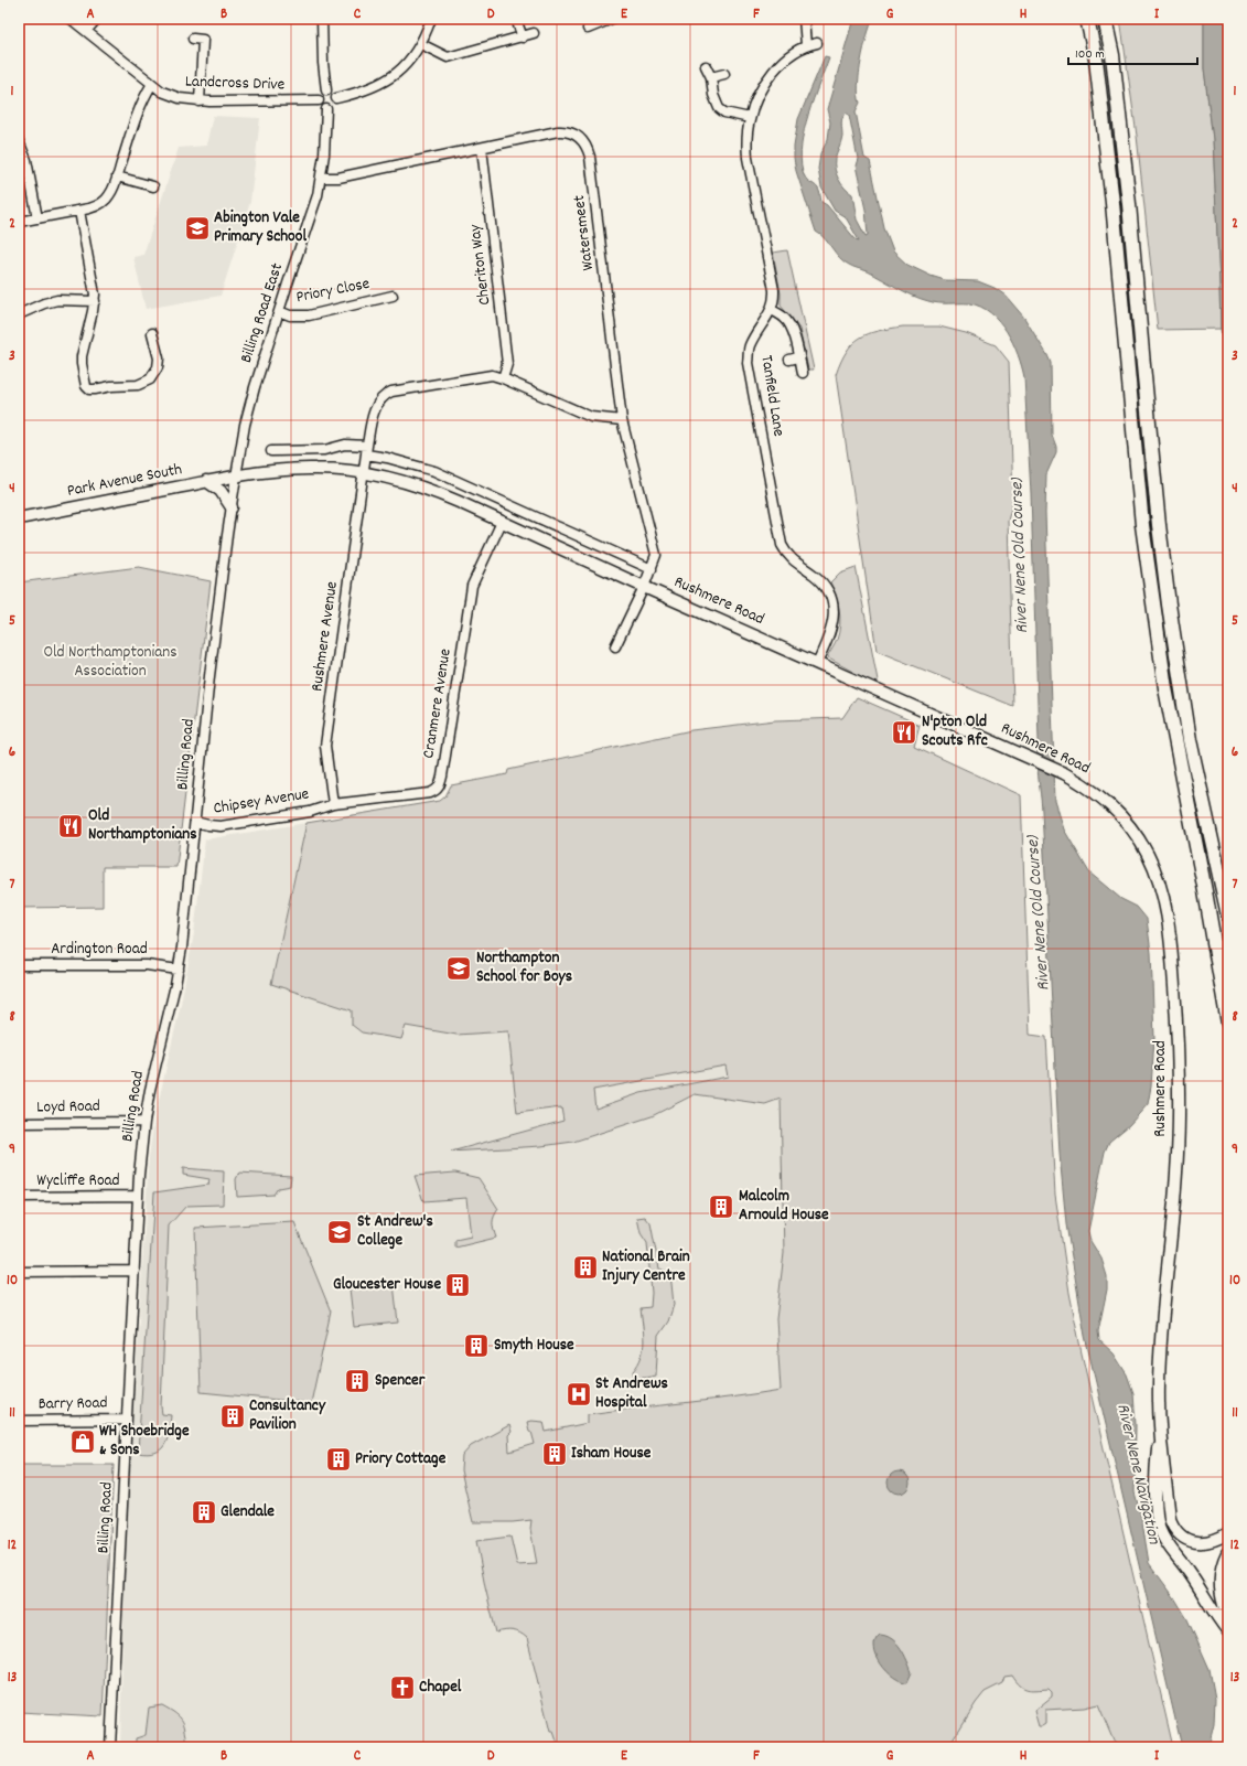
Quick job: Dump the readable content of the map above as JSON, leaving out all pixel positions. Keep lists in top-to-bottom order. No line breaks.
{"streets":{"main road":["Park Avenue South","Rushmere Road"],"street":["Landcross Drive","Watersmeet","Cheriton Way","Priory Close","Billing Road East","Tanfield Lane","Rushmere Avenue","Cranmere Avenue","Billing Road","Chipsey Avenue","Ardington Road","Loyd Road","Wycliffe Road","Barry Road"]},"crossings":[["Landcross Drive","Billing Road East"],["Watersmeet","Cheriton Way"],["Watersmeet","Billing Road East"],["Watersmeet","Rushmere Road"],["Cheriton Way","Rushmere Avenue"],["Priory Close","Billing Road East"],["Billing Road East","Park Avenue South"],["Billing Road East","Rushmere Road"],["Billing Road East","Billing Road"],["Tanfield Lane","Rushmere Road"],["Park Avenue South","Rushmere Road"],["Park Avenue South","Billing Road"],["Rushmere Road","Rushmere Avenue"],["Rushmere Road","Cranmere Avenue"],["Rushmere Road","Billing Road"],["Rushmere Avenue","Cranmere Avenue"],["Rushmere Avenue","Chipsey Avenue"],["Cranmere Avenue","Chipsey Avenue"],["Billing Road","Chipsey Avenue"],["Billing Road","Ardington Road"],["Billing Road","Loyd Road"],["Billing Road","Wycliffe Road"],["Billing Road","Barry Road"]],"water":["River Nene (Old Course)","River Nene Navigation"],"parks":["Old Northamptonians Association"],"places":{"school or university":["Abington Vale Primary School","Northampton School for Boys","St Andrew's College"],"restaurant":["N'pton Old Scouts Rfc","Old Northamptonians"],"building":["Malcolm Arnould House","National Brain Injury Centre","Gloucester House","Smyth House","Spencer","Consultancy Pavilion","Isham House","Priory Cottage","Glendale"],"hospital":["St Andrews Hospital"],"shop":["WH Shoebridge & Sons"],"church":["Chapel"]},"scale_bar":"100 m","grid":{"columns":["A","B","C","D","E","F","G","H","I"],"rows":["1","2","3","4","5","6","7","8","9","10","11","12","13"]}}
